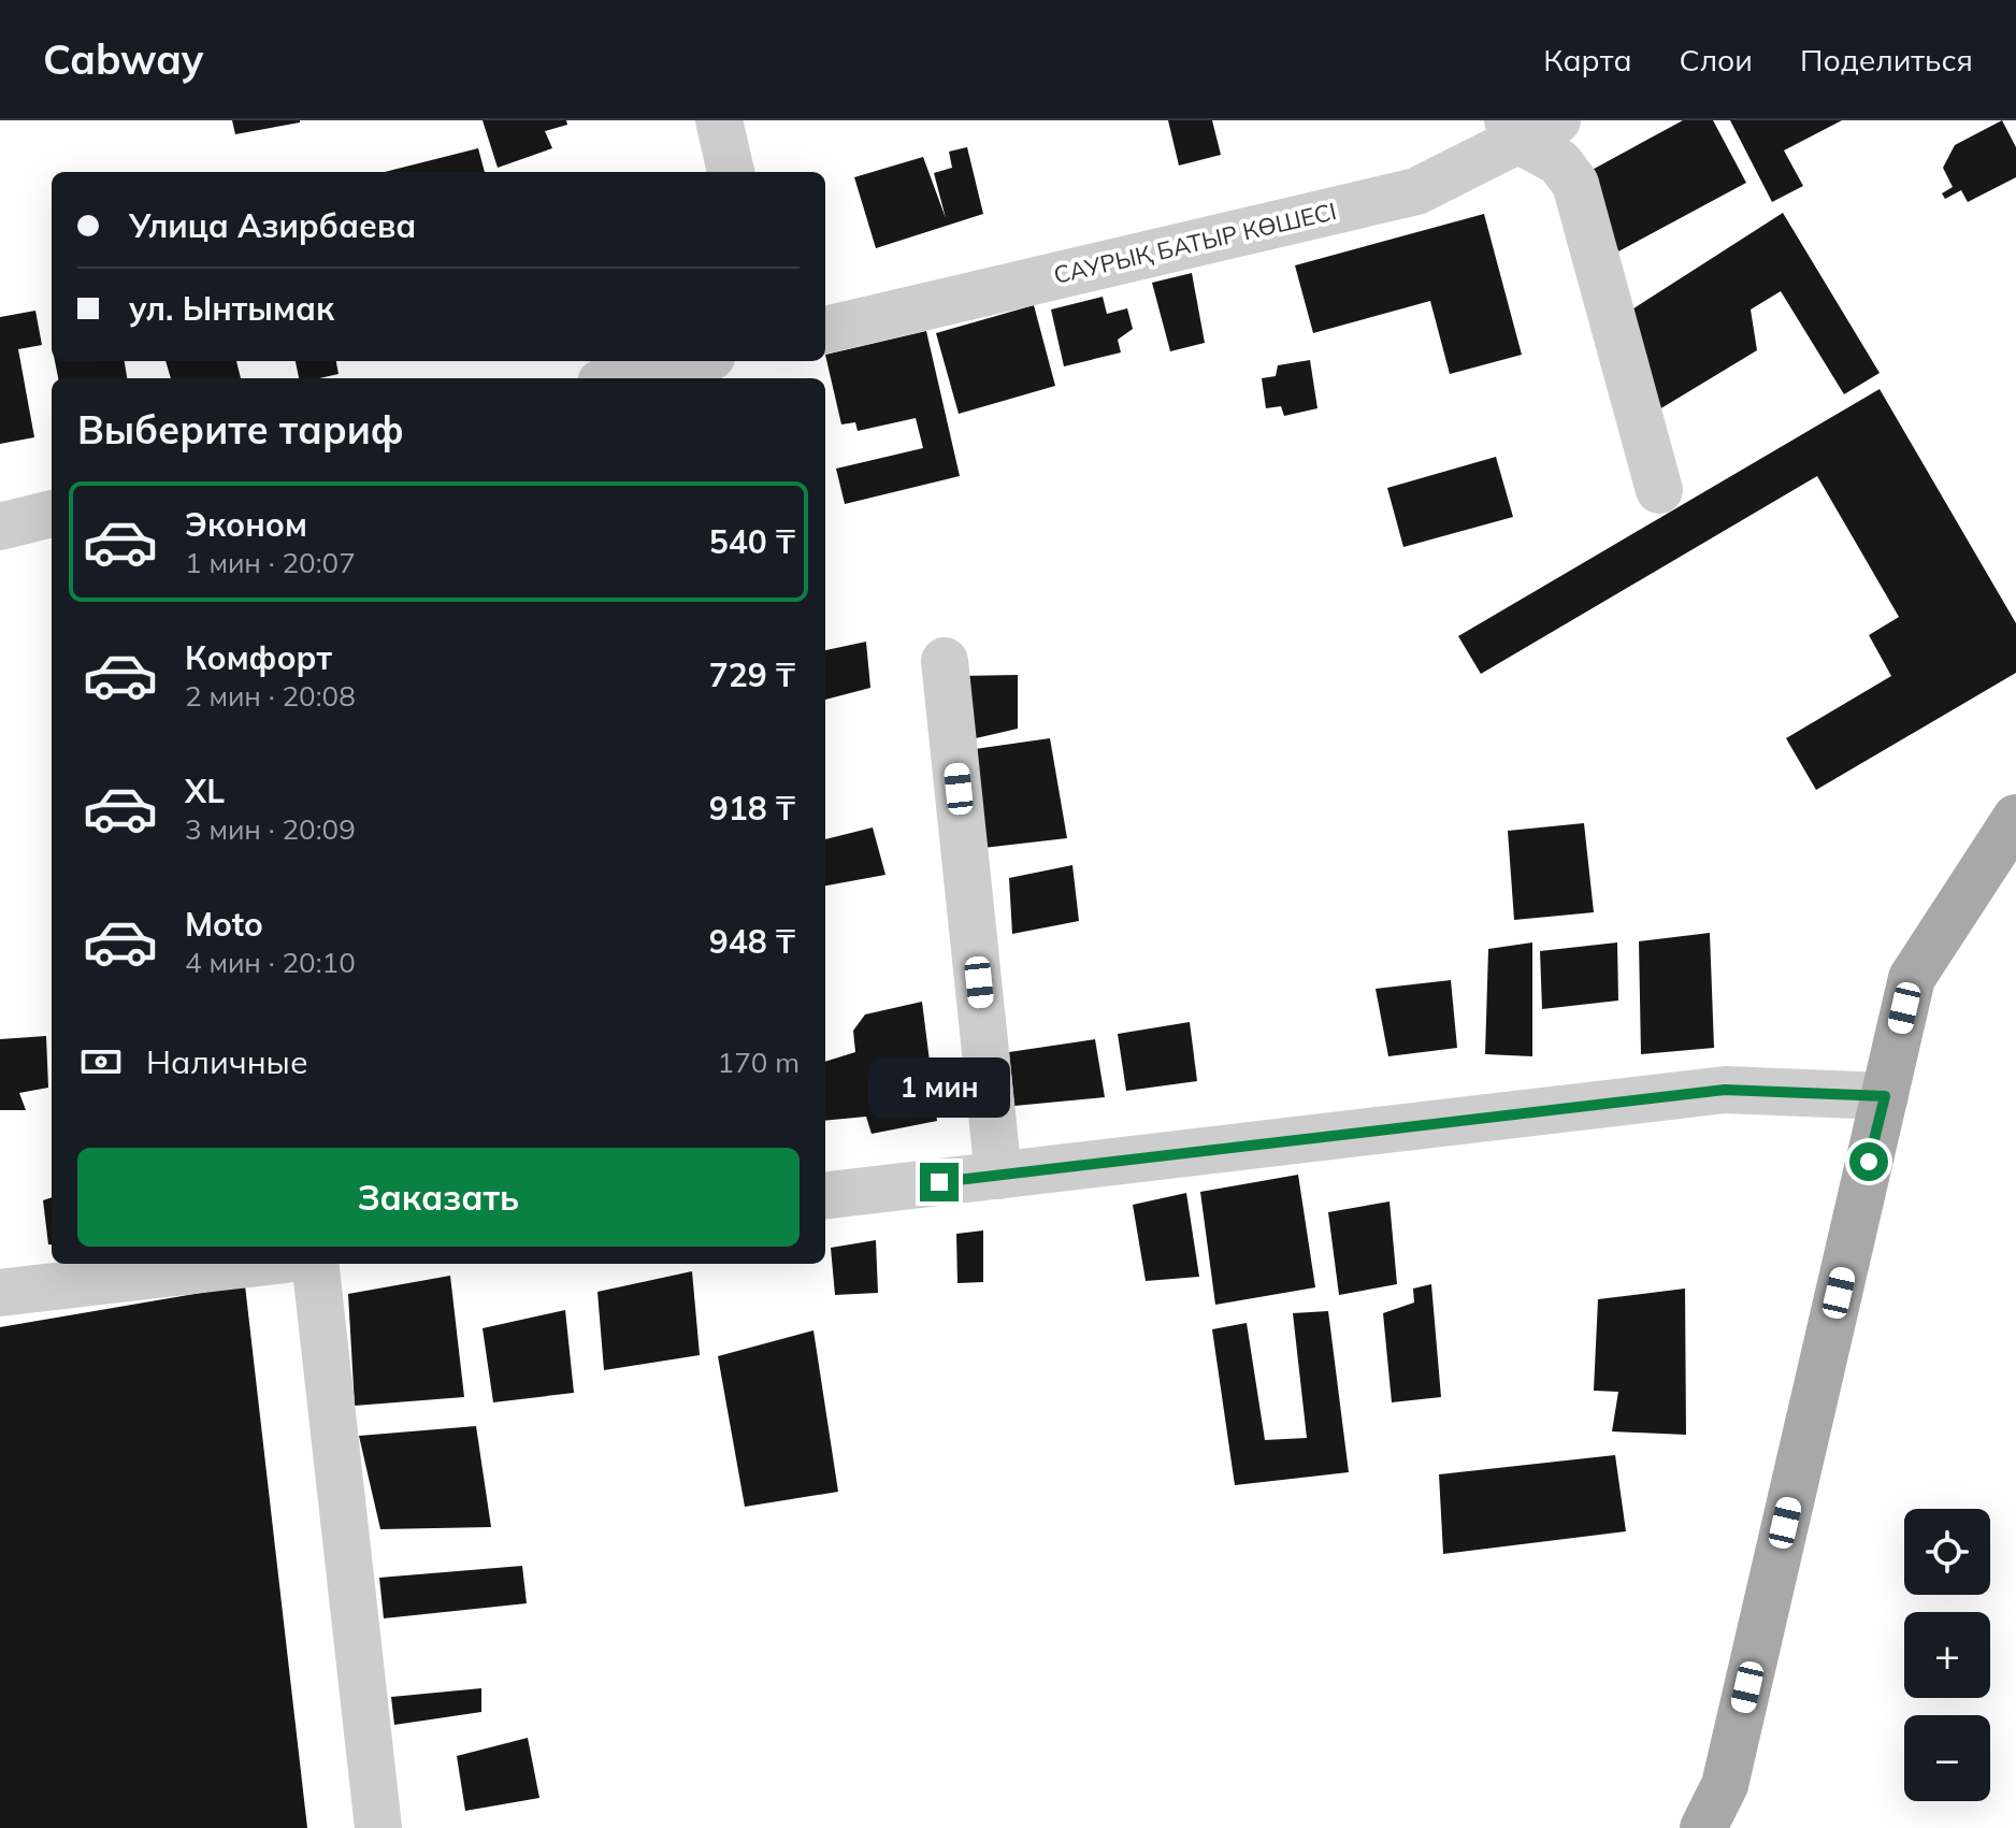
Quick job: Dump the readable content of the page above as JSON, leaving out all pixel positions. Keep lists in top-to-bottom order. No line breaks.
{"streets":{"street":["САУРЫҚ БАТЫР КӨШЕСІ"]},"page":{"header":"Cabway","nav":["Карта","Слои","Поделиться"],"banner":["Улица Азирбаева","ул. Ынтымак"],"heading":"Выберите тариф","list":[{"name":"Эконом","note":"1 мин · 20:07","value":"540 ₸"},{"name":"Комфорт","note":"2 мин · 20:08","value":"729 ₸"},{"name":"XL","note":"3 мин · 20:09","value":"918 ₸"},{"name":"Moto","note":"4 мин · 20:10","value":"948 ₸"}],"pay":["Наличные","170 m"],"bubble":"1 мин","buttons":"Заказать","map_buttons":["+","−"]}}
